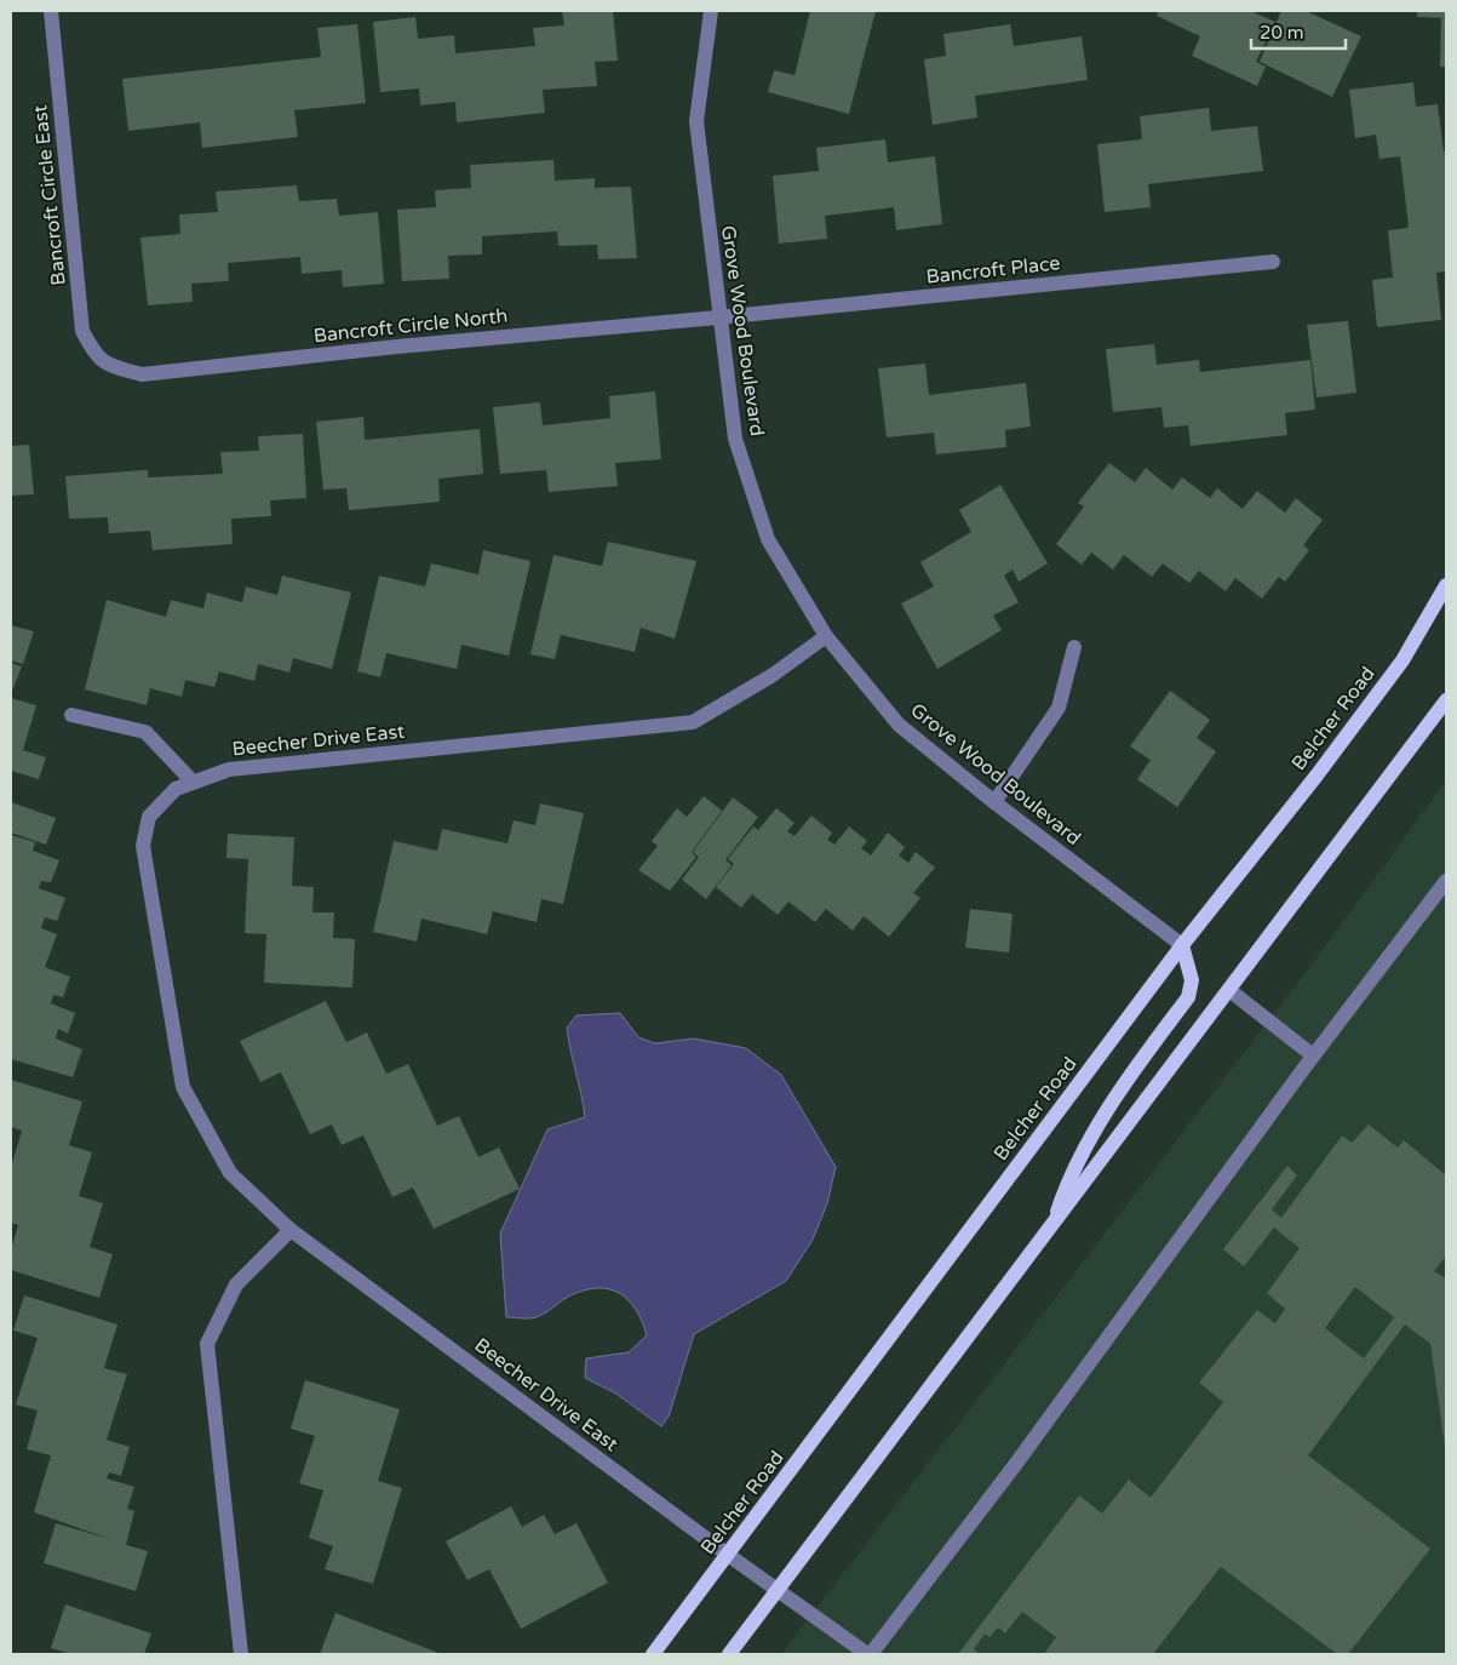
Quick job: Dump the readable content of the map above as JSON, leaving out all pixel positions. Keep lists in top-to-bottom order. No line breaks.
{"streets":{"main road":["Belcher Road"],"street":["Bancroft Circle East","Bancroft Place","Bancroft Circle North","Grove Wood Boulevard","Beecher Drive East"]},"crossings":[["Bancroft Circle East","Bancroft Circle North"],["Bancroft Place","Bancroft Circle North"],["Bancroft Place","Grove Wood Boulevard"],["Bancroft Circle North","Grove Wood Boulevard"],["Grove Wood Boulevard","Belcher Road"],["Grove Wood Boulevard","Beecher Drive East"],["Belcher Road","Beecher Drive East"]],"scale_bar":"20 m"}
